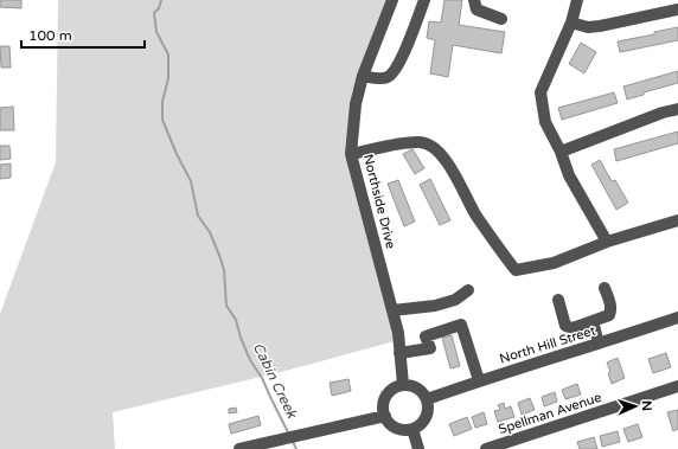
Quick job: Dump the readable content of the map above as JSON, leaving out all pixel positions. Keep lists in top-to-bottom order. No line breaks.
{"streets":{"street":["Northside Drive","North Hill Street","Spellman Avenue"]},"crossings":[["Northside Drive","North Hill Street"]],"water":["Cabin Creek"],"scale_bar":"100 m","north":"right"}
